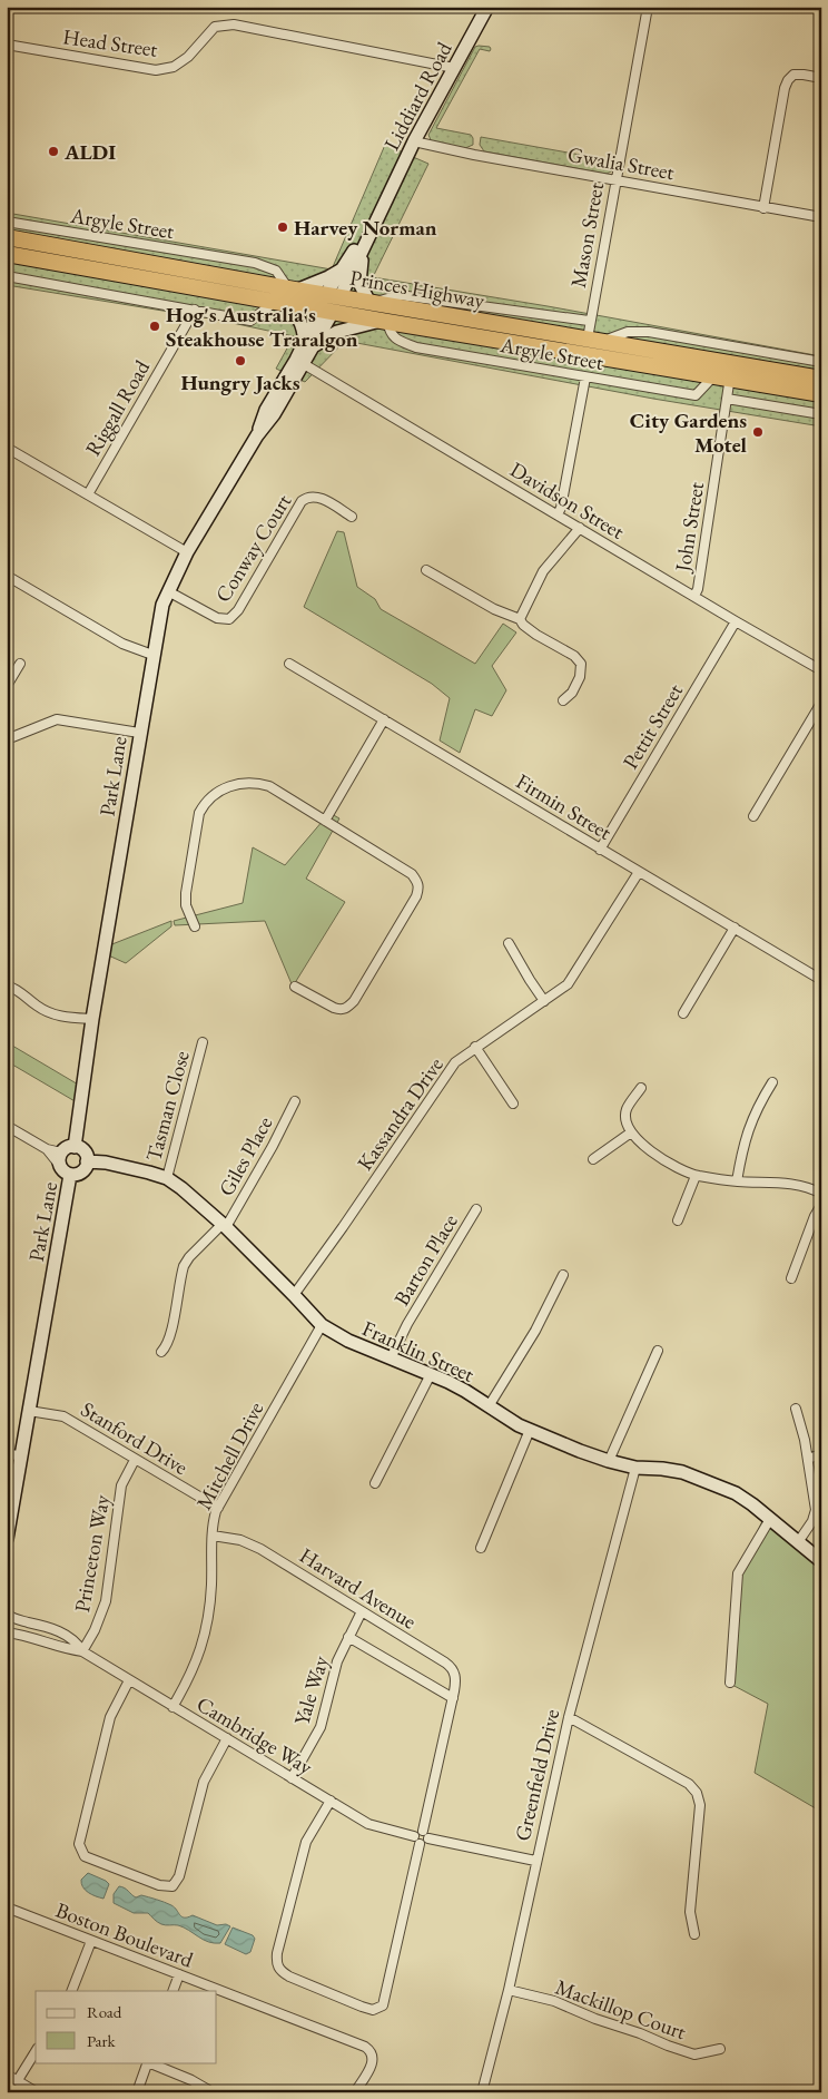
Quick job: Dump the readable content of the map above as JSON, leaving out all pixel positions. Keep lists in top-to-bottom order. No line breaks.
{"streets":{"highway":["Princes Highway"],"street":["Head Street","Liddiard Road","Gwalia Street","Argyle Street","Mason Street","Riggall Road","Davidson Street","John Street","Conway Court","Pettit Street","Park Lane","Firmin Street","Tasman Close","Kassandra Drive","Giles Place","Barton Place","Franklin Street","Stanford Drive","Mitchell Drive","Princeton Way","Harvard Avenue","Yale Way","Cambridge Way","Greenfield Drive","Boston Boulevard","Mackillop Court"]},"crossings":[["Head Street","Liddiard Road"],["Liddiard Road","Gwalia Street"],["Liddiard Road","Princes Highway"],["Gwalia Street","Mason Street"],["Argyle Street","Mason Street"],["Argyle Street","Princes Highway"],["Argyle Street","John Street"],["Mason Street","Princes Highway"],["Princes Highway","John Street"],["Princes Highway","Park Lane"],["Davidson Street","John Street"],["Davidson Street","Pettit Street"],["Davidson Street","Park Lane"],["Conway Court","Park Lane"],["Pettit Street","Firmin Street"],["Park Lane","Franklin Street"],["Park Lane","Stanford Drive"],["Firmin Street","Kassandra Drive"],["Tasman Close","Franklin Street"],["Kassandra Drive","Franklin Street"],["Giles Place","Franklin Street"],["Barton Place","Franklin Street"],["Franklin Street","Mitchell Drive"],["Franklin Street","Greenfield Drive"],["Stanford Drive","Mitchell Drive"],["Stanford Drive","Princeton Way"],["Mitchell Drive","Harvard Avenue"],["Mitchell Drive","Cambridge Way"],["Princeton Way","Cambridge Way"],["Harvard Avenue","Yale Way"],["Yale Way","Cambridge Way"],["Greenfield Drive","Mackillop Court"]],"places":["ALDI","Harvey Norman","Hog's Australia's Steakhouse Traralgon","Hungry Jacks","City Gardens Motel"],"legend":["Road","Park"]}
